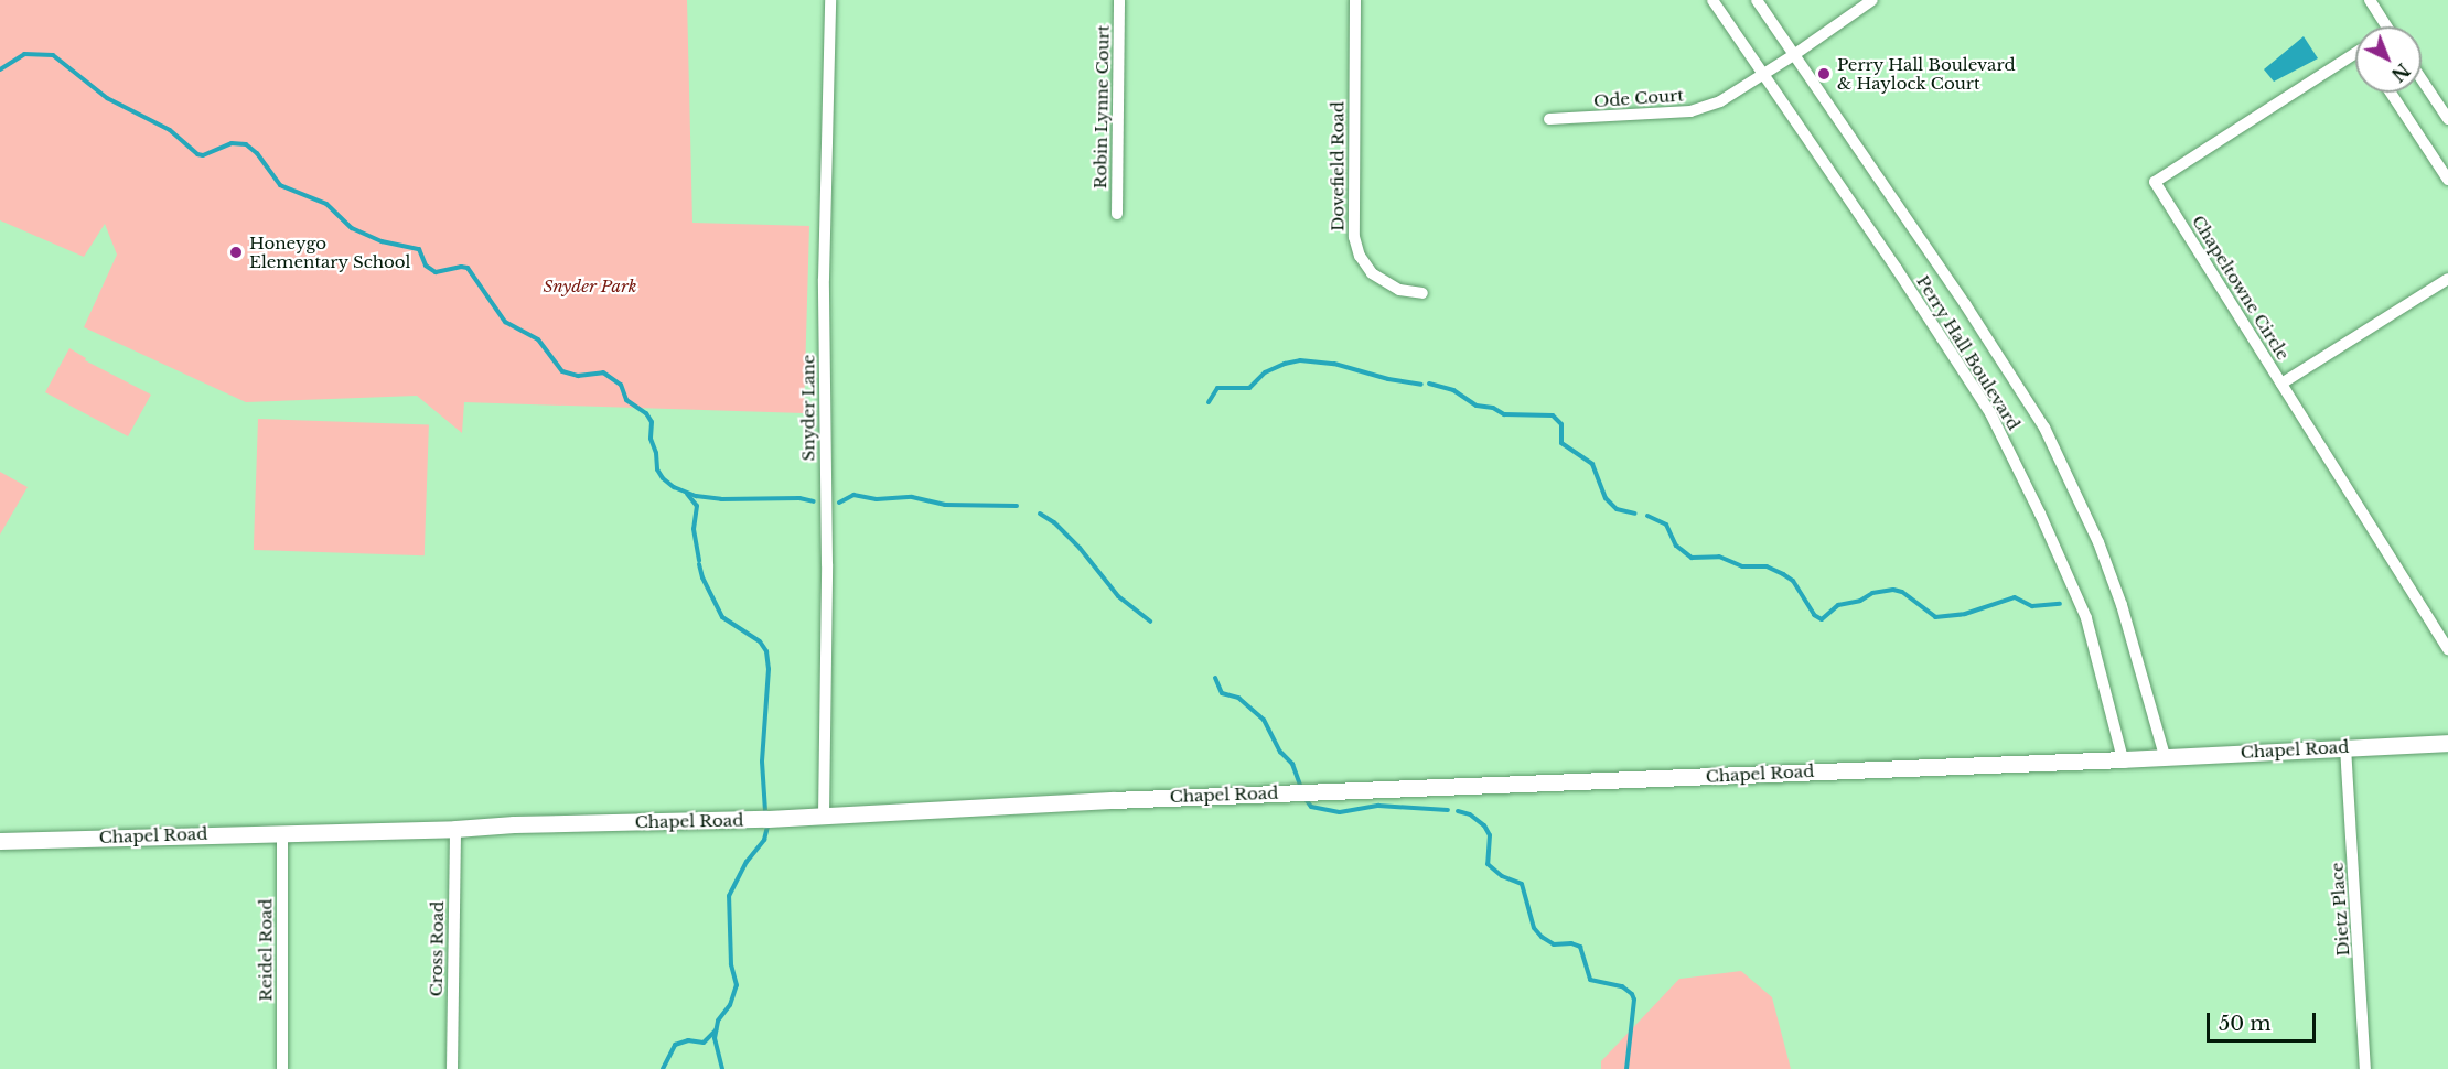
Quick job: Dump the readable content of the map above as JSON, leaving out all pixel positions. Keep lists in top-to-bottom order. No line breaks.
{"streets":{"street":["Ode Court","Robin Lynne Court","Dovefield Road","Chapeltowne Circle","Perry Hall Boulevard","Snyder Lane","Chapel Road","Dietz Place","Cross Road","Reidel Road"]},"crossings":[["Ode Court","Perry Hall Boulevard"],["Perry Hall Boulevard","Chapel Road"],["Snyder Lane","Chapel Road"],["Chapel Road","Dietz Place"],["Chapel Road","Cross Road"],["Chapel Road","Reidel Road"]],"parks":["Snyder Park"],"places":["Perry Hall Boulevard & Haylock Court","Honeygo Elementary School"],"scale_bar":"50 m","north":"bottom right"}
